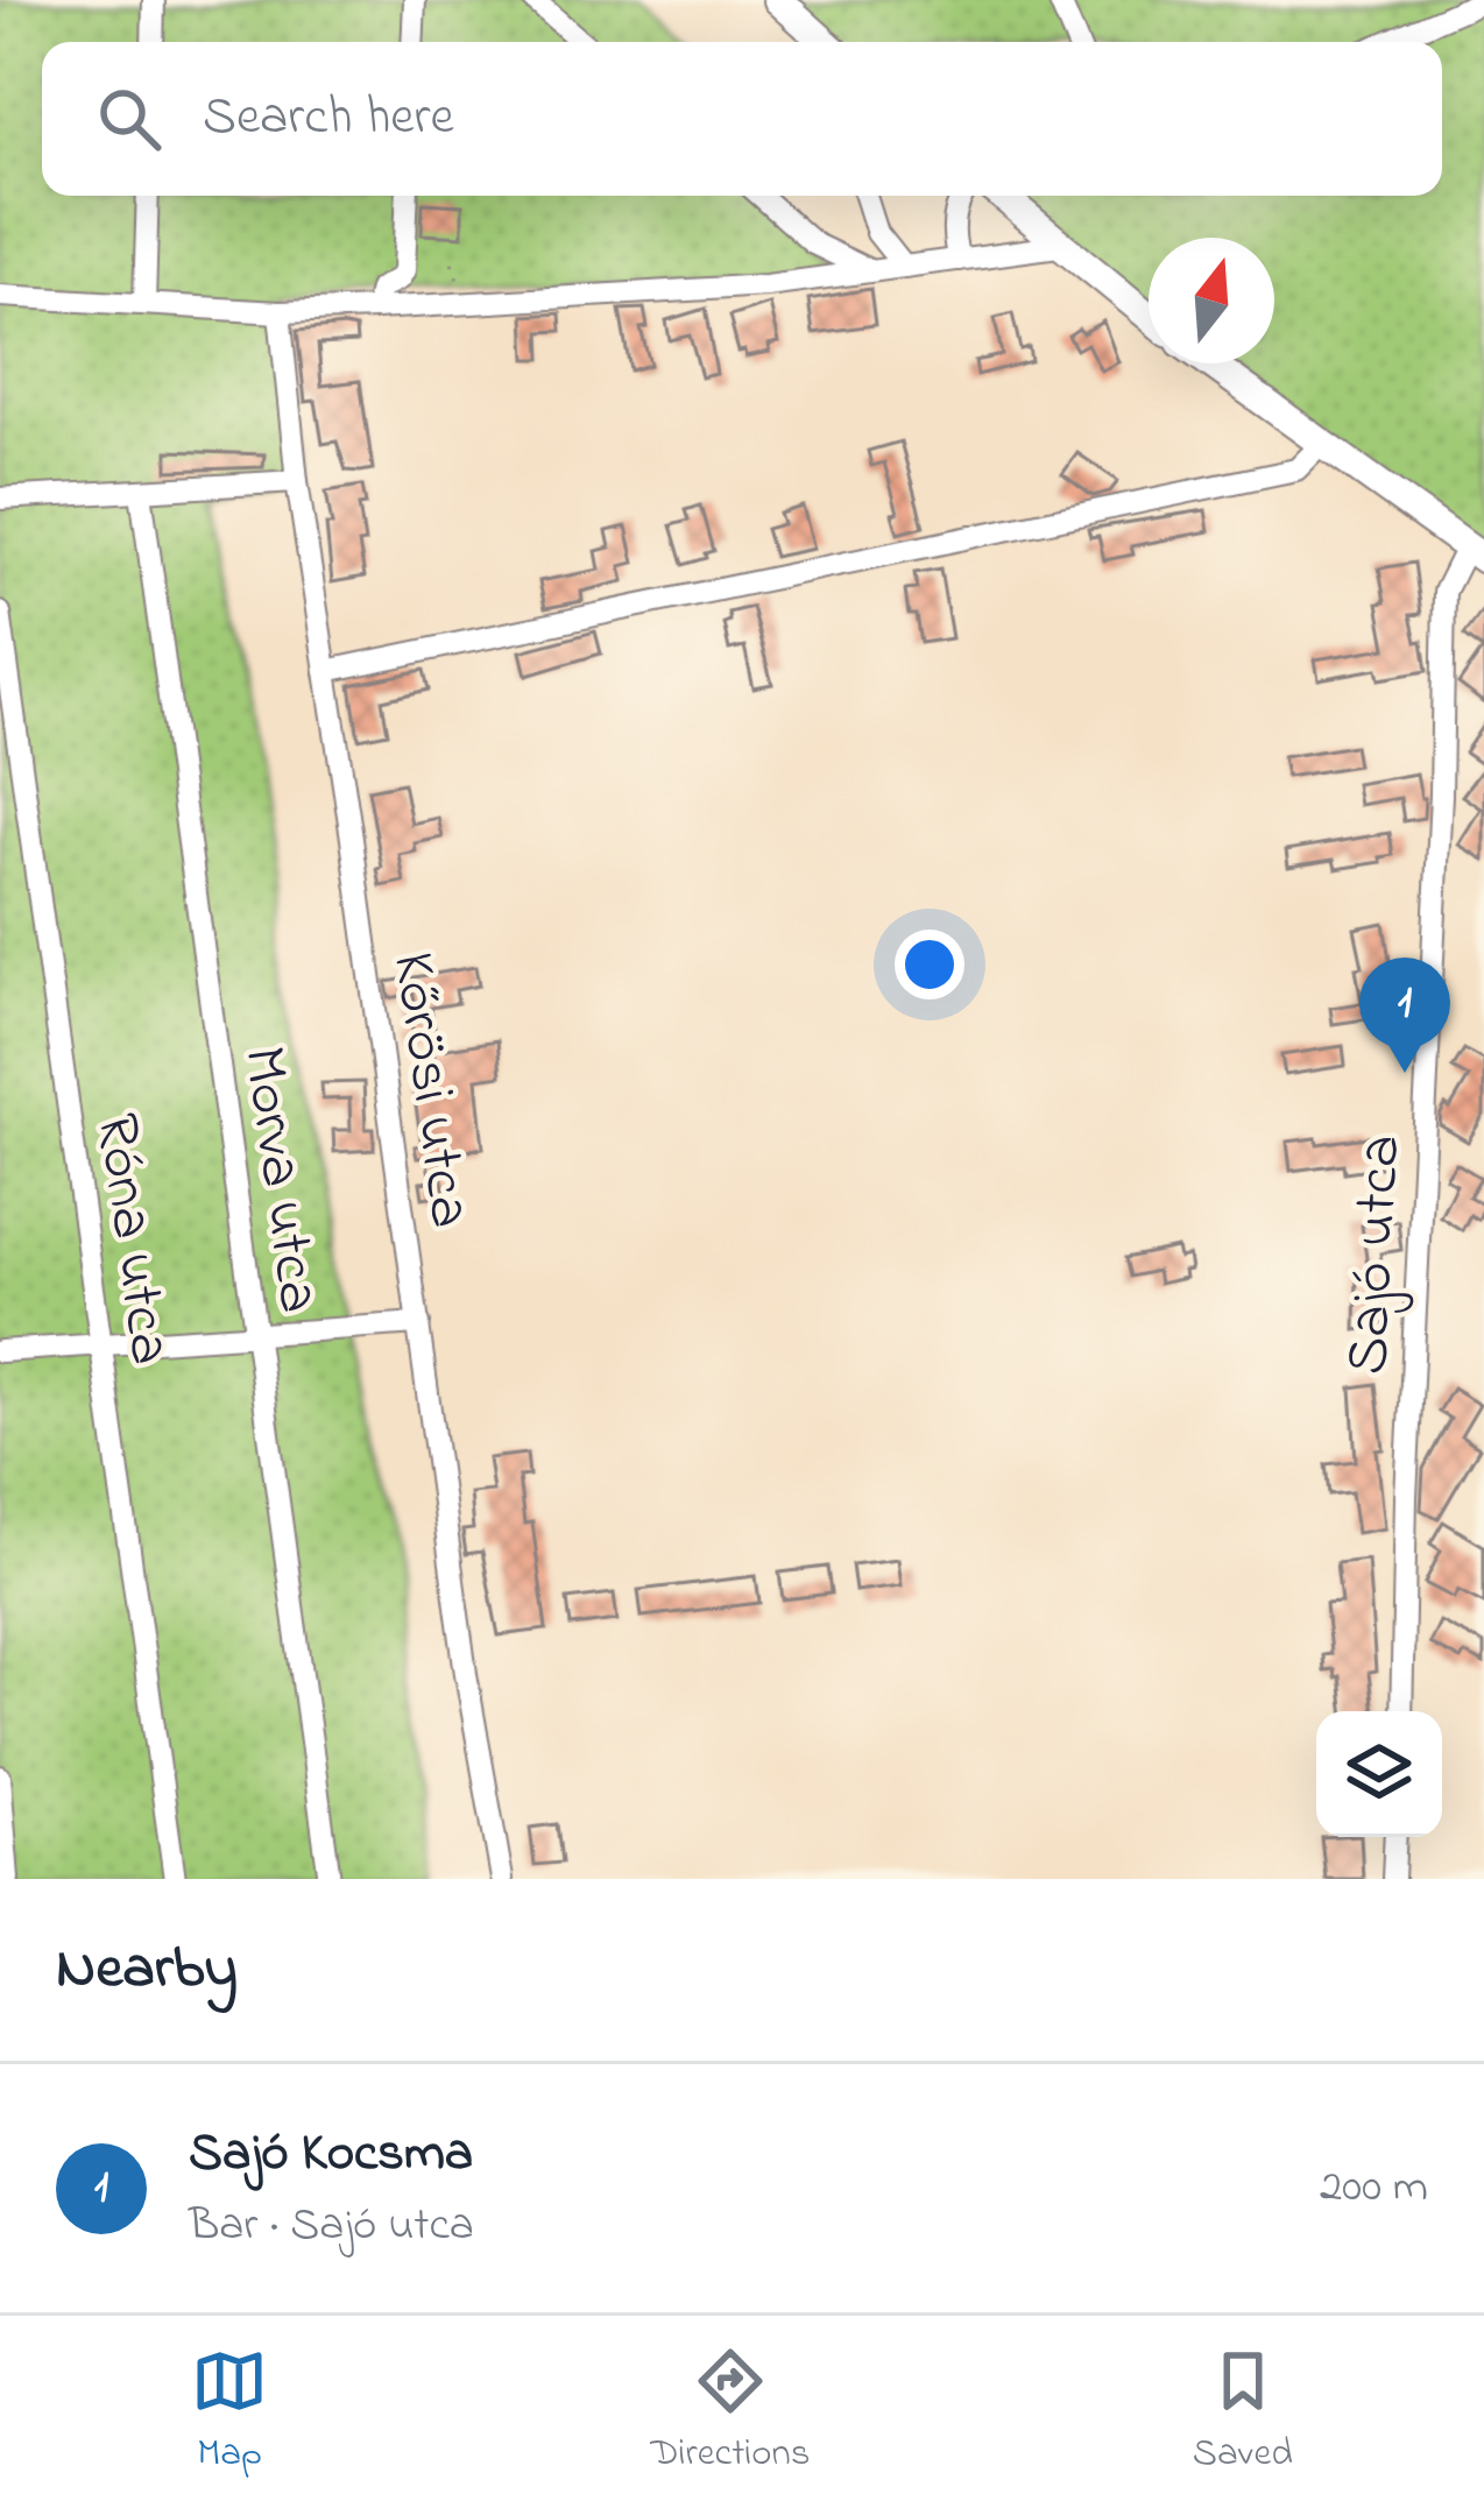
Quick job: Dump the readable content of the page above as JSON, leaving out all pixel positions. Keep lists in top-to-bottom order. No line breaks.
{"streets":{"street":["Kőrösi utca","Morva utca","Róna utca","Sajó utca"]},"north":"top","page":{"search":"Search here","pins":"1","heading":"Nearby","list":[{"mark":"1","name":"Sajó Kocsma","note":"Bar · Sajó utca","value":"200 m"}],"nav":["Map","Directions","Saved"]}}
